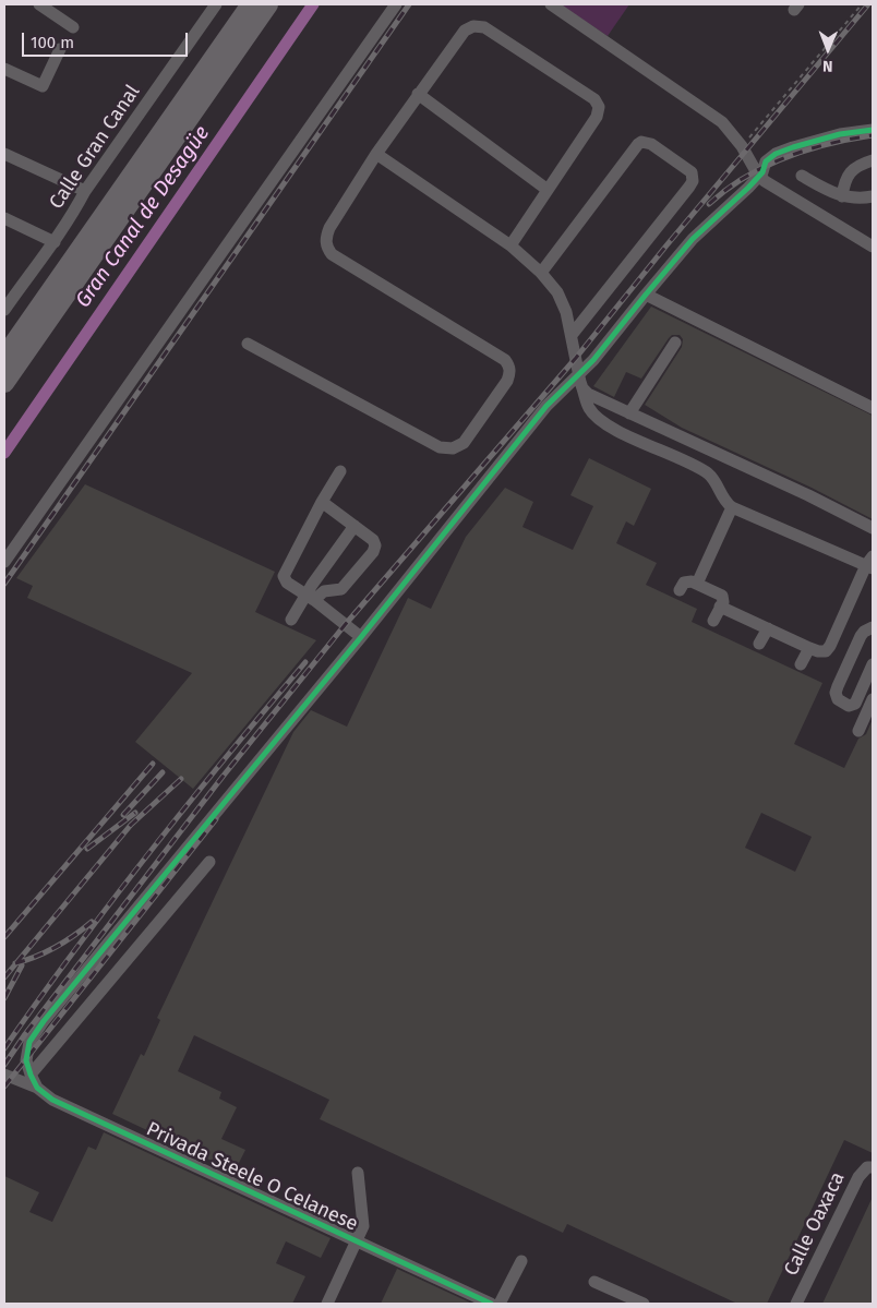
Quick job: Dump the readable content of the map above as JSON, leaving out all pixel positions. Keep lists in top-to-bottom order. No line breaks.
{"streets":{"street":["Calle Gran Canal","Privada Steele O Celanese","Calle Oaxaca"]},"water":["Gran Canal de Desagüe"],"scale_bar":"100 m","north":"bottom"}
